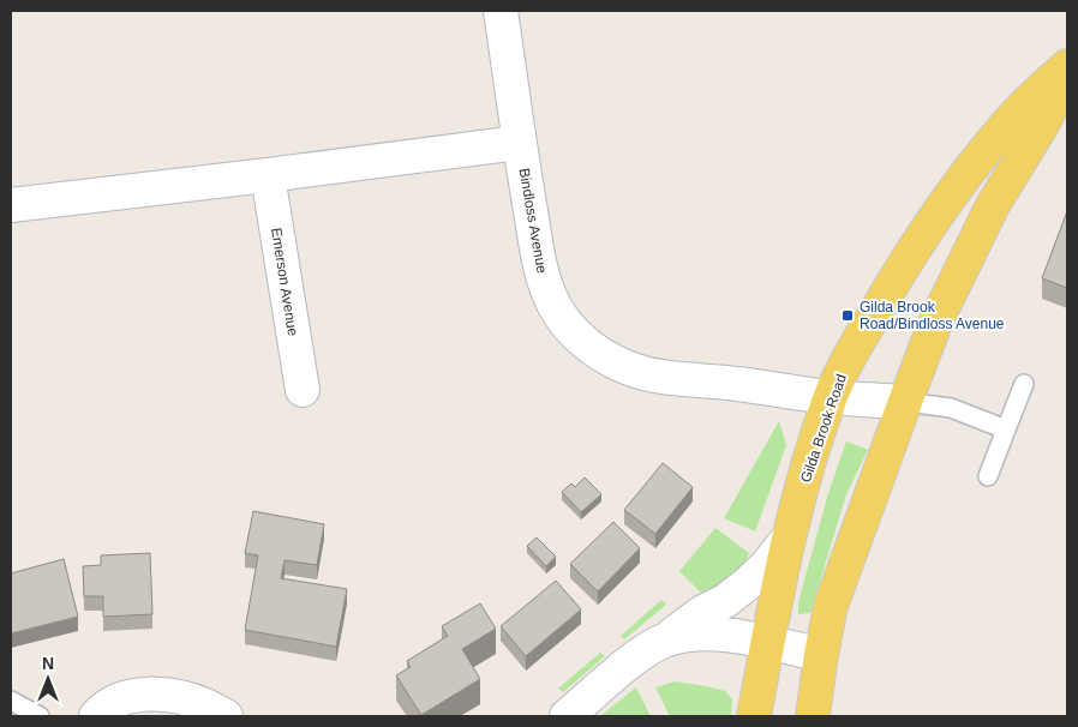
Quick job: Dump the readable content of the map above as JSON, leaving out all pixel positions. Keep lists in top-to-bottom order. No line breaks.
{"streets":{"main road":["Gilda Brook Road"],"street":["Bindloss Avenue","Emerson Avenue"]},"crossings":[["Bindloss Avenue","Gilda Brook Road"]],"places":{"transit":["Gilda Brook Road/Bindloss Avenue"]},"north":"top"}
